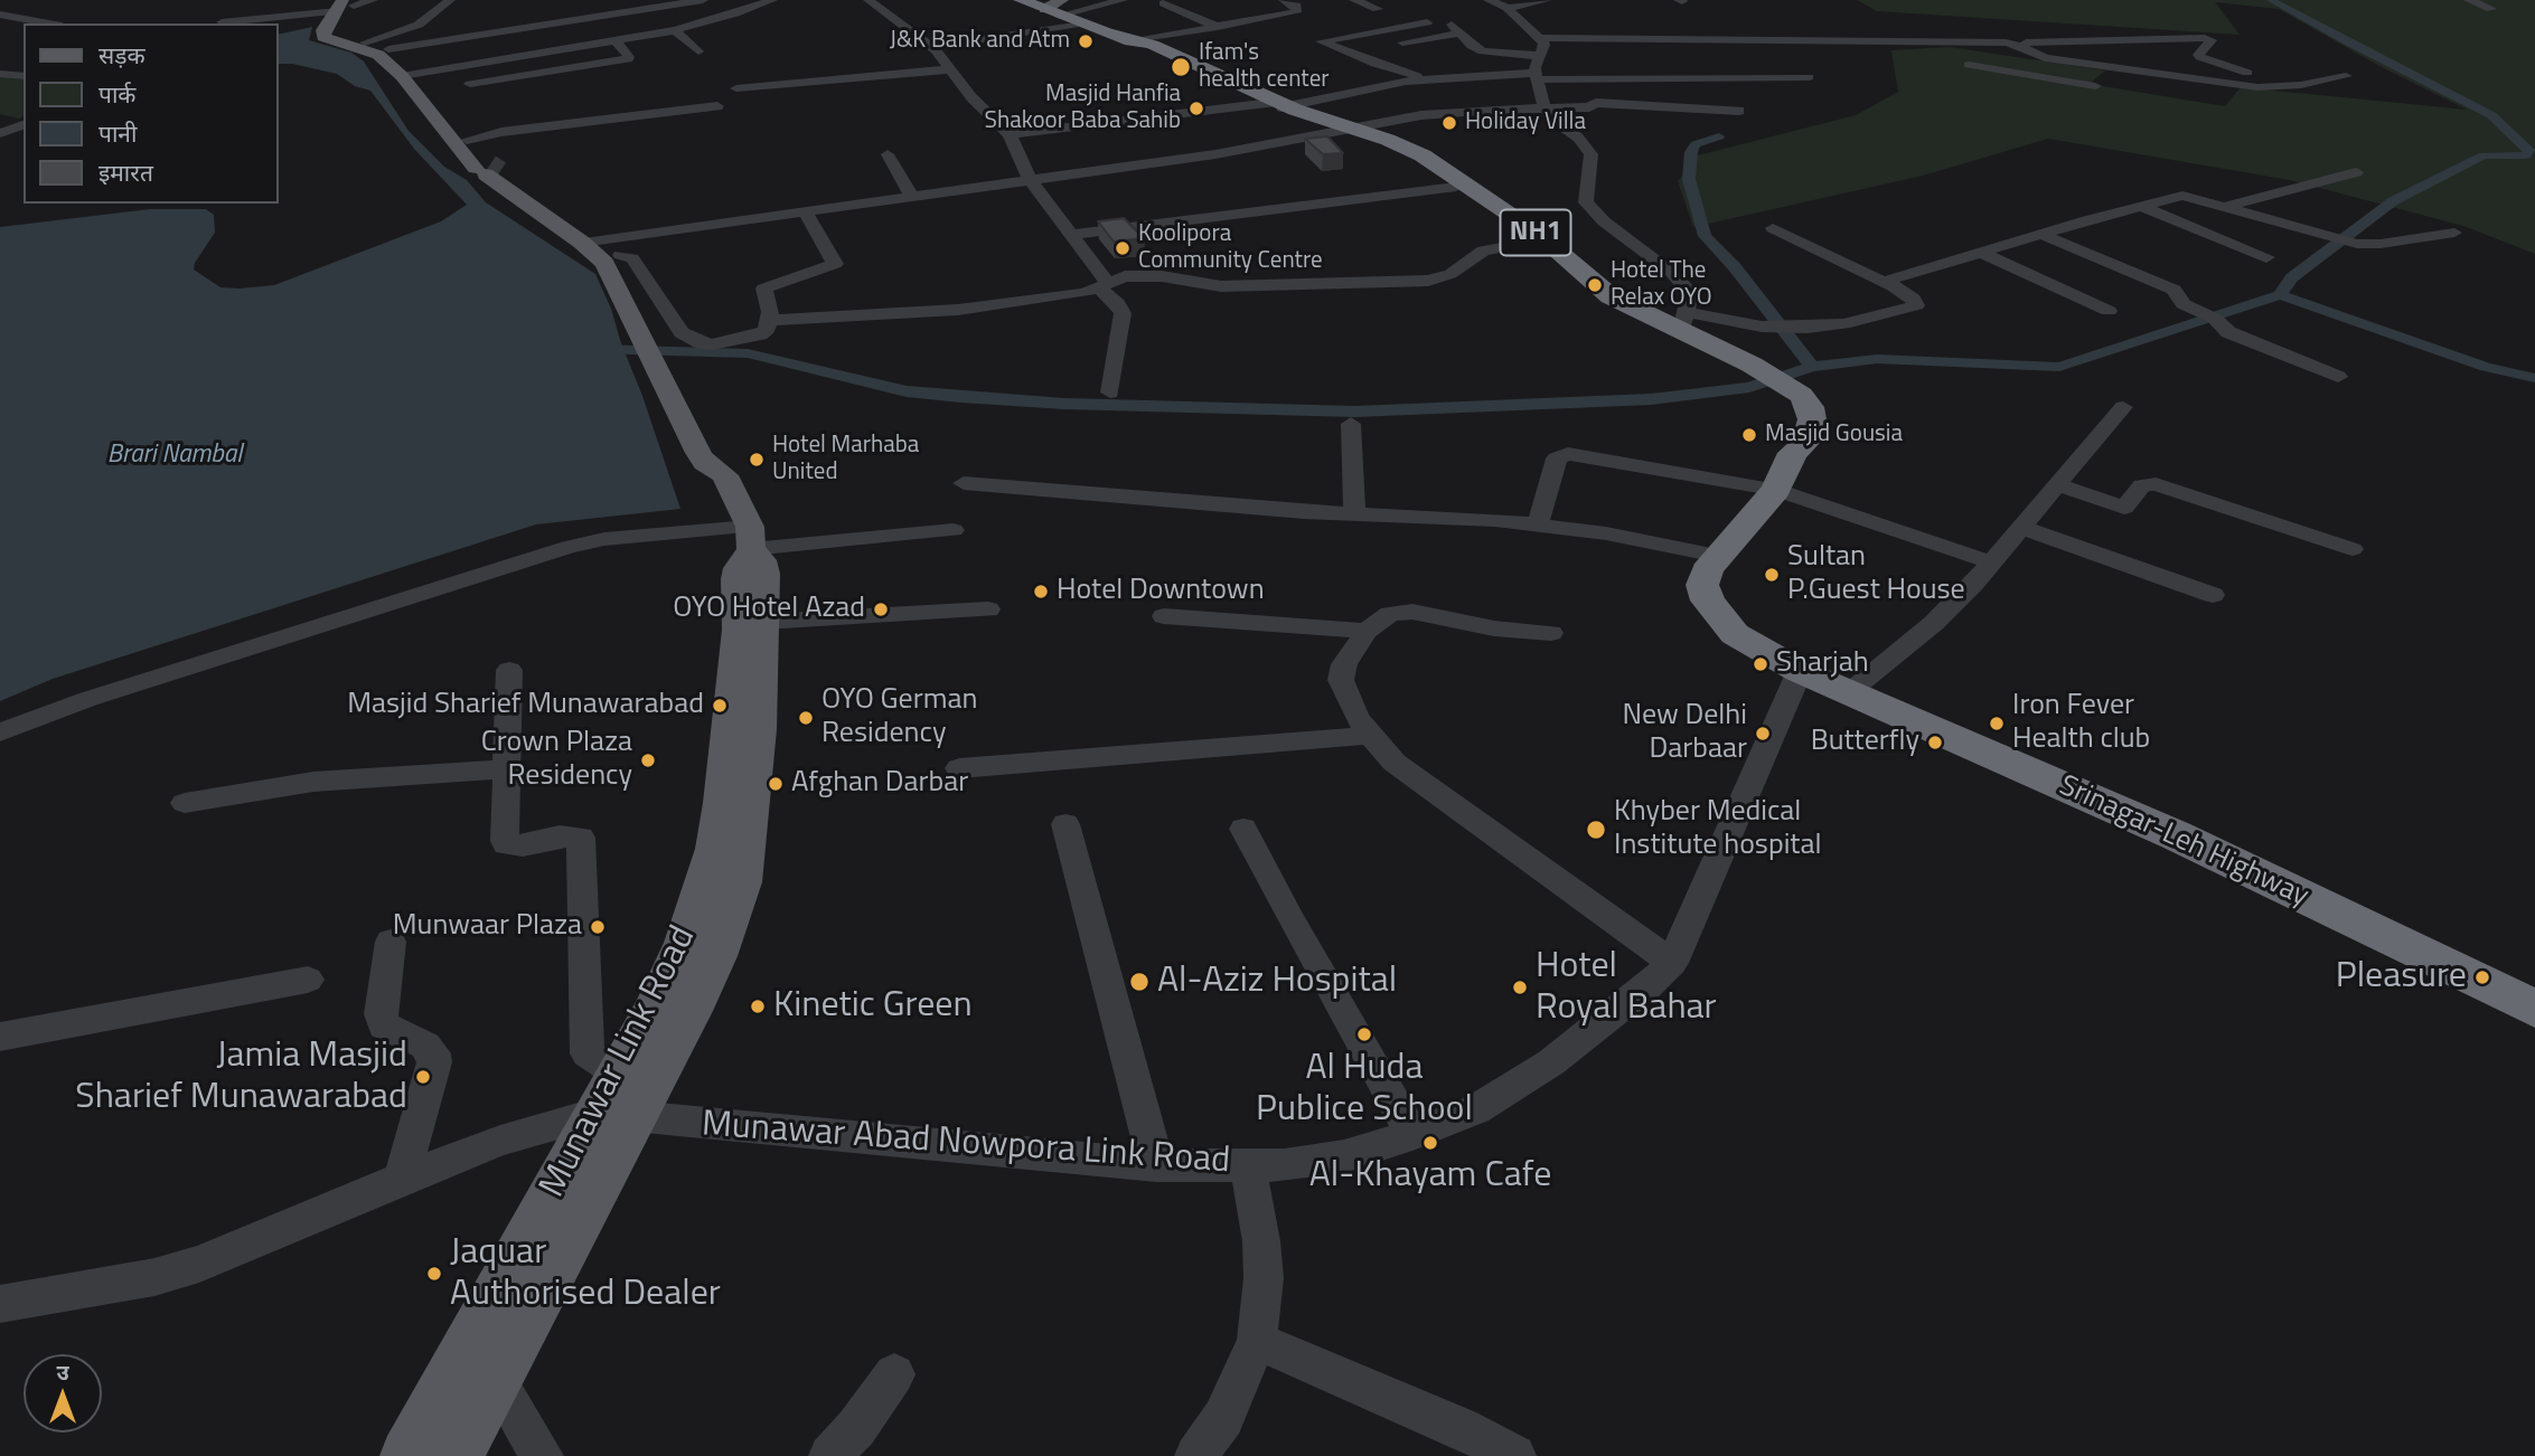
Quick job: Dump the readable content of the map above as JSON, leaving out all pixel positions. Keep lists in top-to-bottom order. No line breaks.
{"streets":{"highway":["NH1","Srinagar-Leh Highway"],"main road":["Munawar Link Road"],"street":["Munawar Abad Nowpora Link Road"]},"crossings":[["NH1","Srinagar-Leh Highway"],["Srinagar-Leh Highway","Munawar Abad Nowpora Link Road"],["Munawar Link Road","Munawar Abad Nowpora Link Road"]],"water":["Brari Nambal"],"places":["J&K Bank and Atm","Ifam's health center","Masjid Hanfia Shakoor Baba Sahib","Holiday Villa","Koolipora Community Centre","Hotel The Relax OYO","Masjid Gousia","Hotel Marhaba United","Sultan P.Guest House","Hotel Downtown","OYO Hotel Azad","Sharjah","Masjid Sharief Munawarabad","OYO German Residency","Iron Fever Health club","New Delhi Darbaar","Butterfly","Crown Plaza Residency","Afghan Darbar","Khyber Medical Institute hospital","Munwaar Plaza","Pleasure","Al-Aziz Hospital","Hotel Royal Bahar","Kinetic Green","Al Huda Publice School","Jamia Masjid Sharief Munawarabad","Al-Khayam Cafe","Jaquar Authorised Dealer"],"legend":["सड़क","पार्क","पानी","इमारत"],"north":"top"}
